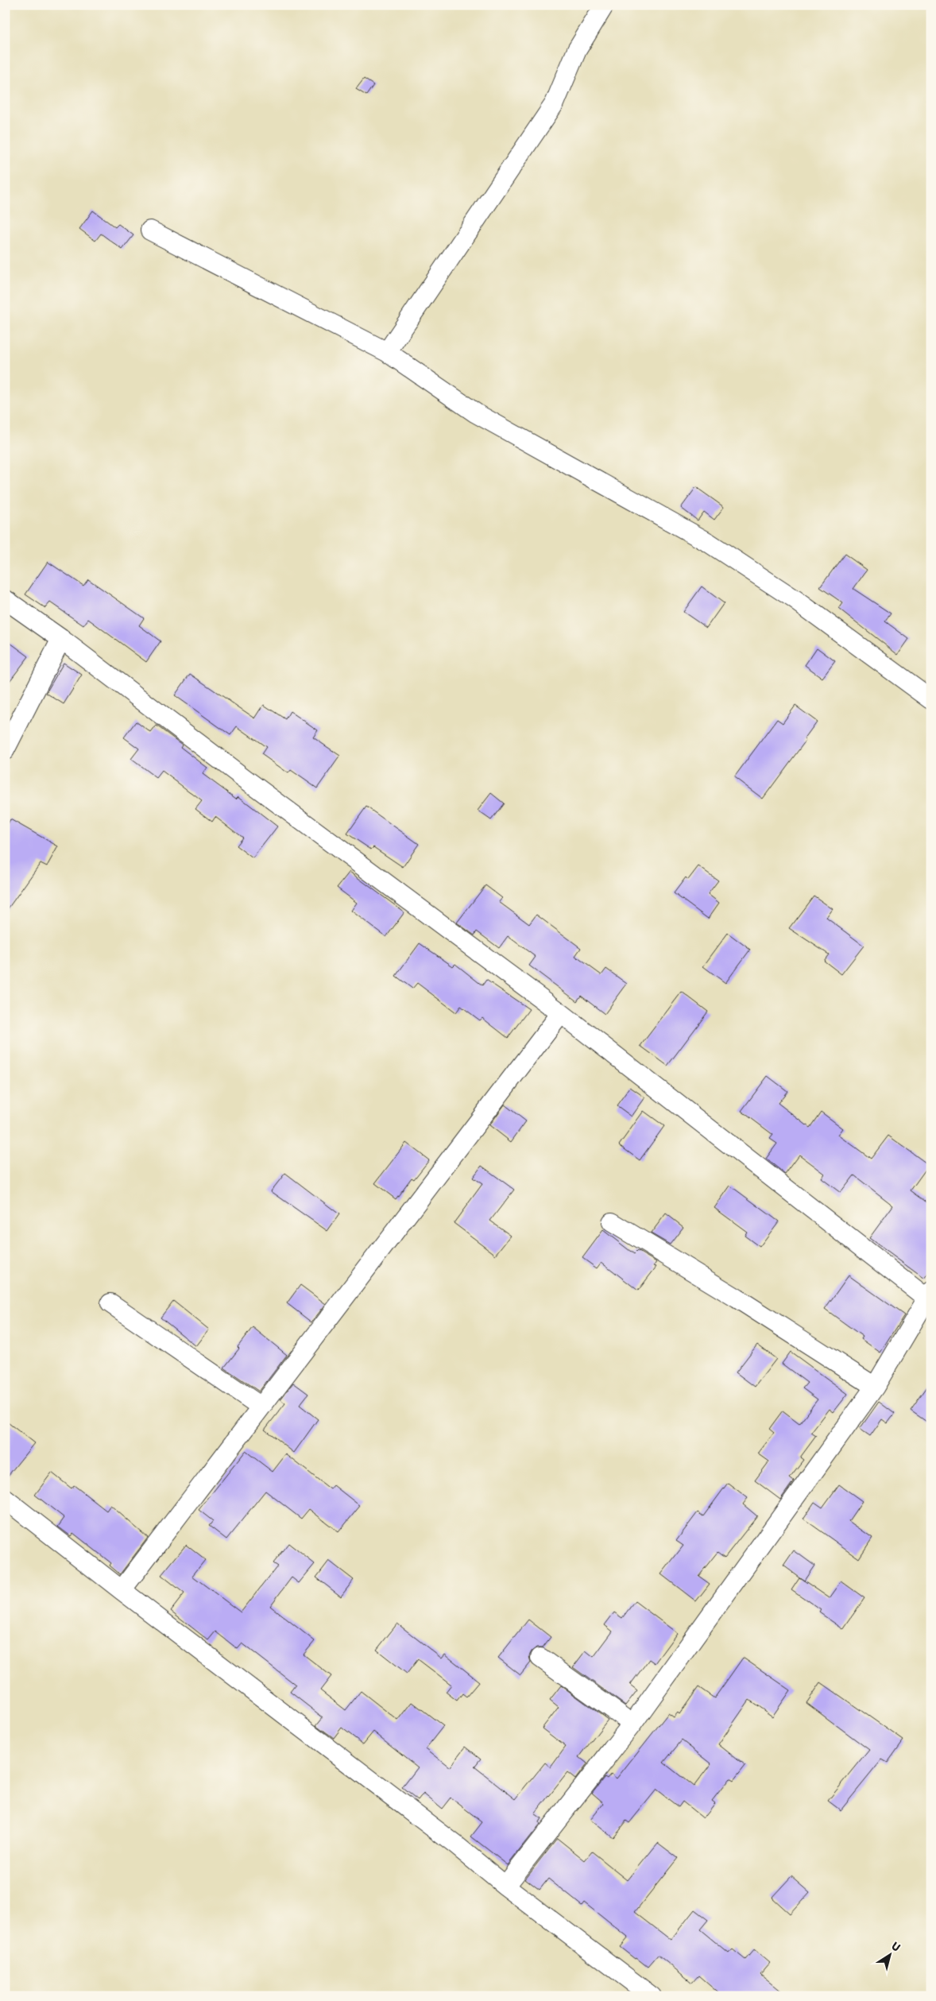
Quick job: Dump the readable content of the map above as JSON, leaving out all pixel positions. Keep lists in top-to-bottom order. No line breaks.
{"north":"top right"}
